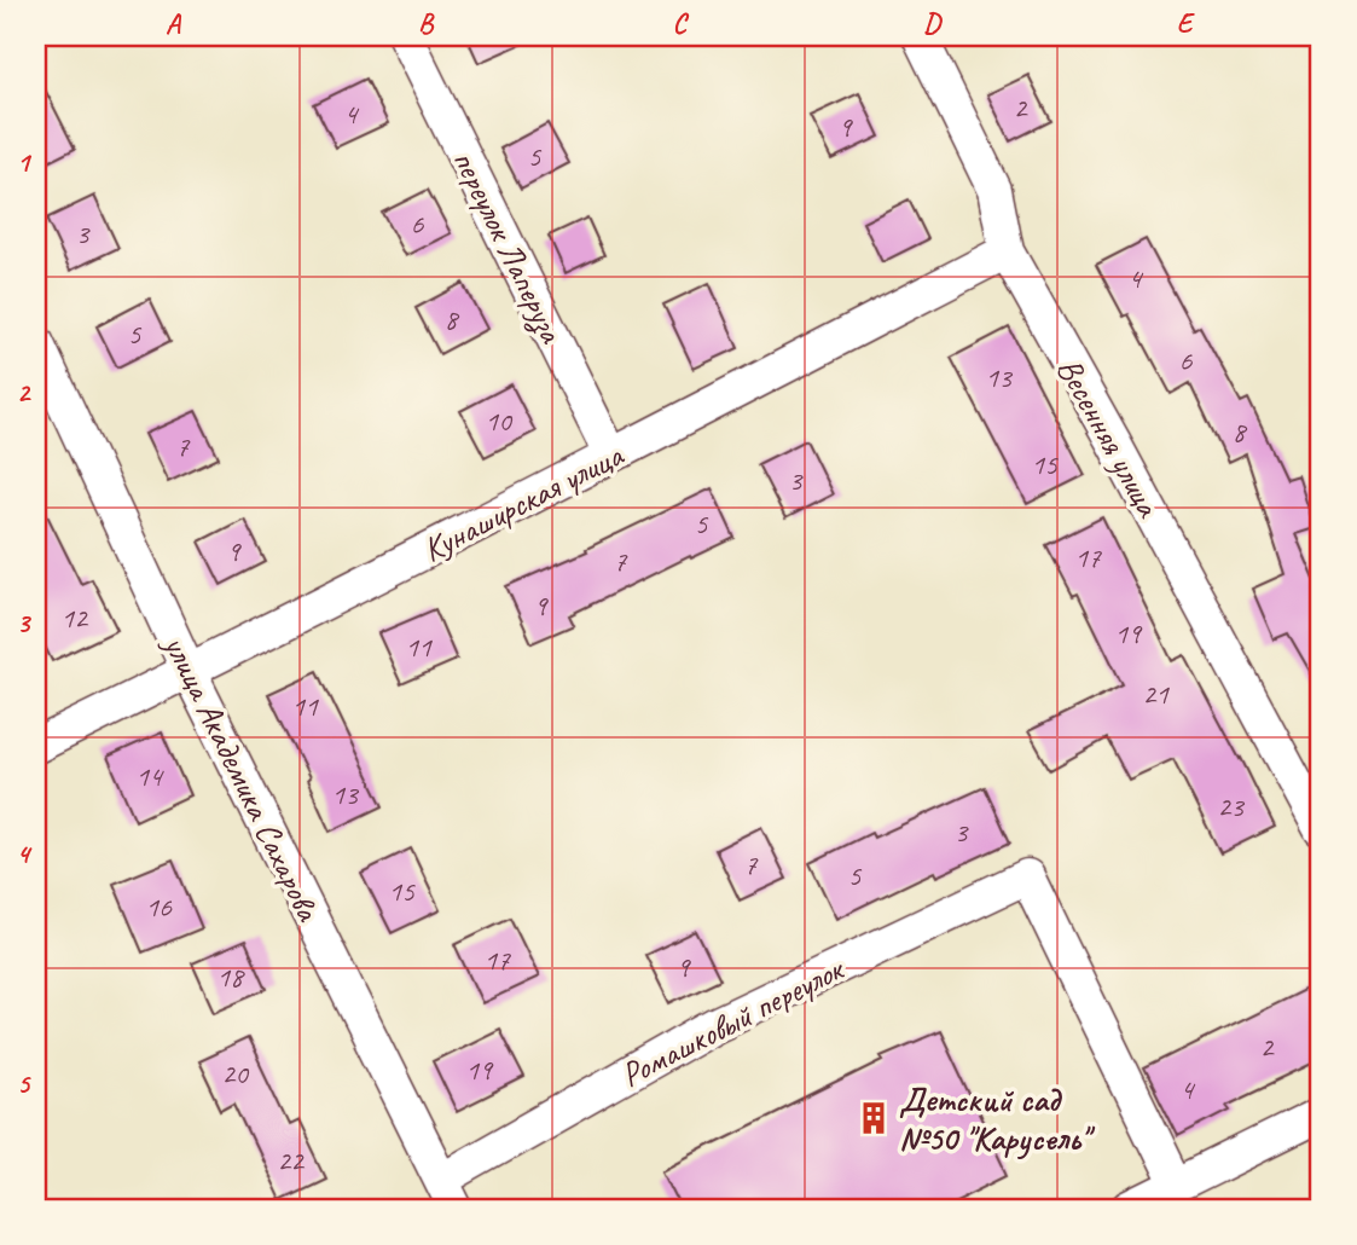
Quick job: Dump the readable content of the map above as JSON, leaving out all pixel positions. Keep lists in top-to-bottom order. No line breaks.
{"streets":{"street":["переулок Лаперуза","Весенняя улица","Кунаширская улица","улица Академика Сахарова","Ромашковый переулок"]},"crossings":[["переулок Лаперуза","Кунаширская улица"],["Весенняя улица","Кунаширская улица"],["Кунаширская улица","улица Академика Сахарова"],["улица Академика Сахарова","Ромашковый переулок"]],"places":{"building":["Детский сад №50 \"Карусель\""]},"house_numbers":["2","4","9","5","6","3","4","8","5","6","13","10","8","7","15","3","5","9","17","7","9","12","19","11","21","11","14","13","23","3","7","5","15","16","17","9","18","2","19","20","4","22"],"grid":{"columns":["A","B","C","D","E"],"rows":["1","2","3","4","5"]}}
